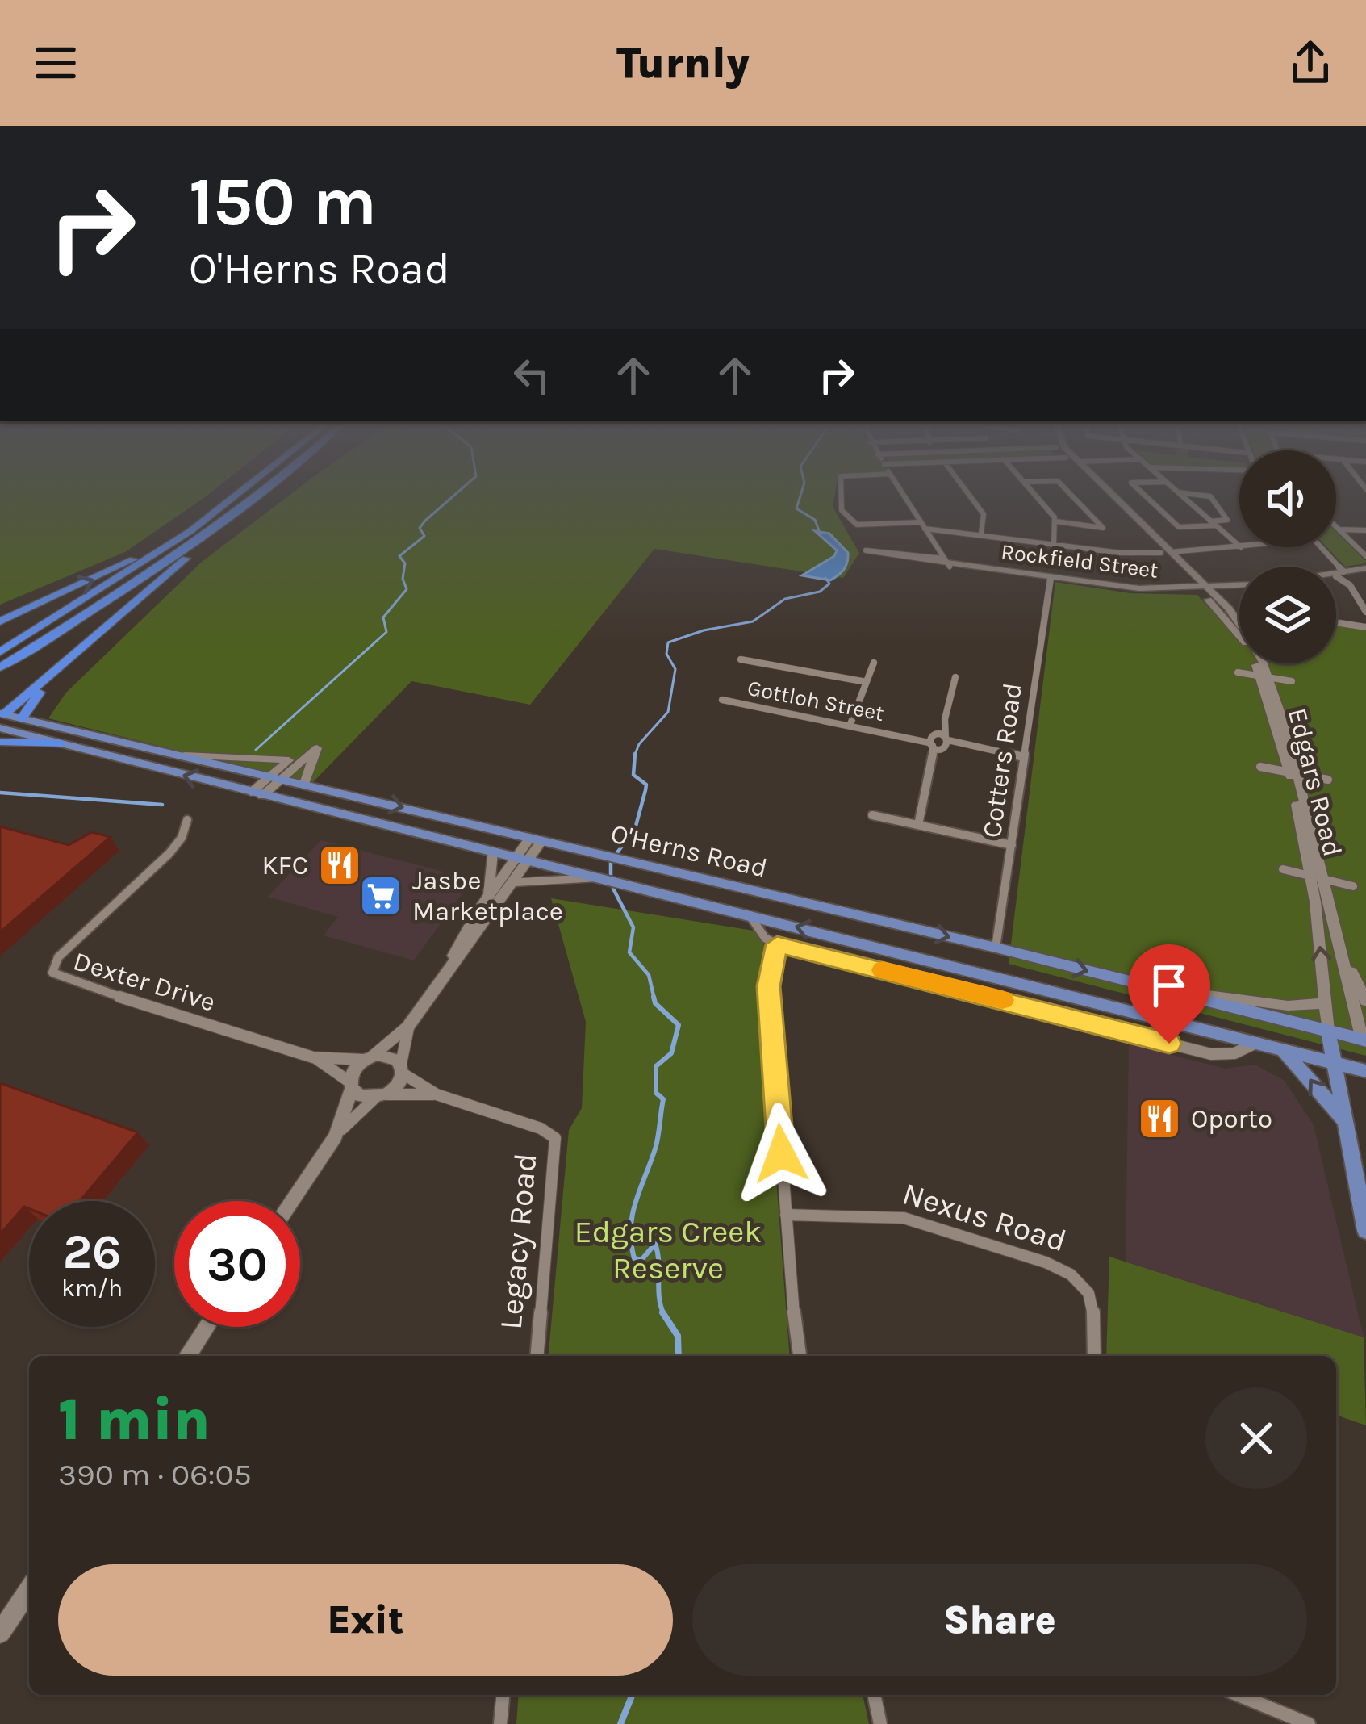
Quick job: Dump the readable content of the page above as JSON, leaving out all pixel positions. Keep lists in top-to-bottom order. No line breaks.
{"streets":{"main road":["Rockfield Street","Edgars Road","O'Herns Road"],"street":["Gottloh Street","Cotters Road","Dexter Drive","Nexus Road","Legacy Road"]},"crossings":[["Rockfield Street","Cotters Road"],["Rockfield Street","Edgars Road"],["Cotters Road","O'Herns Road"],["Edgars Road","O'Herns Road"],["Dexter Drive","Legacy Road"]],"parks":["Edgars Creek Reserve"],"places":{"restaurant":["KFC","Oporto"],"supermarket":["Jasbe Marketplace"]},"page":{"header":"Turnly","turn":["150 m","O'Herns Road"],"speed":"26 km/h","limit":"30","heading":["1 min","390 m · 06:05"],"buttons":["Exit","Share"]}}
